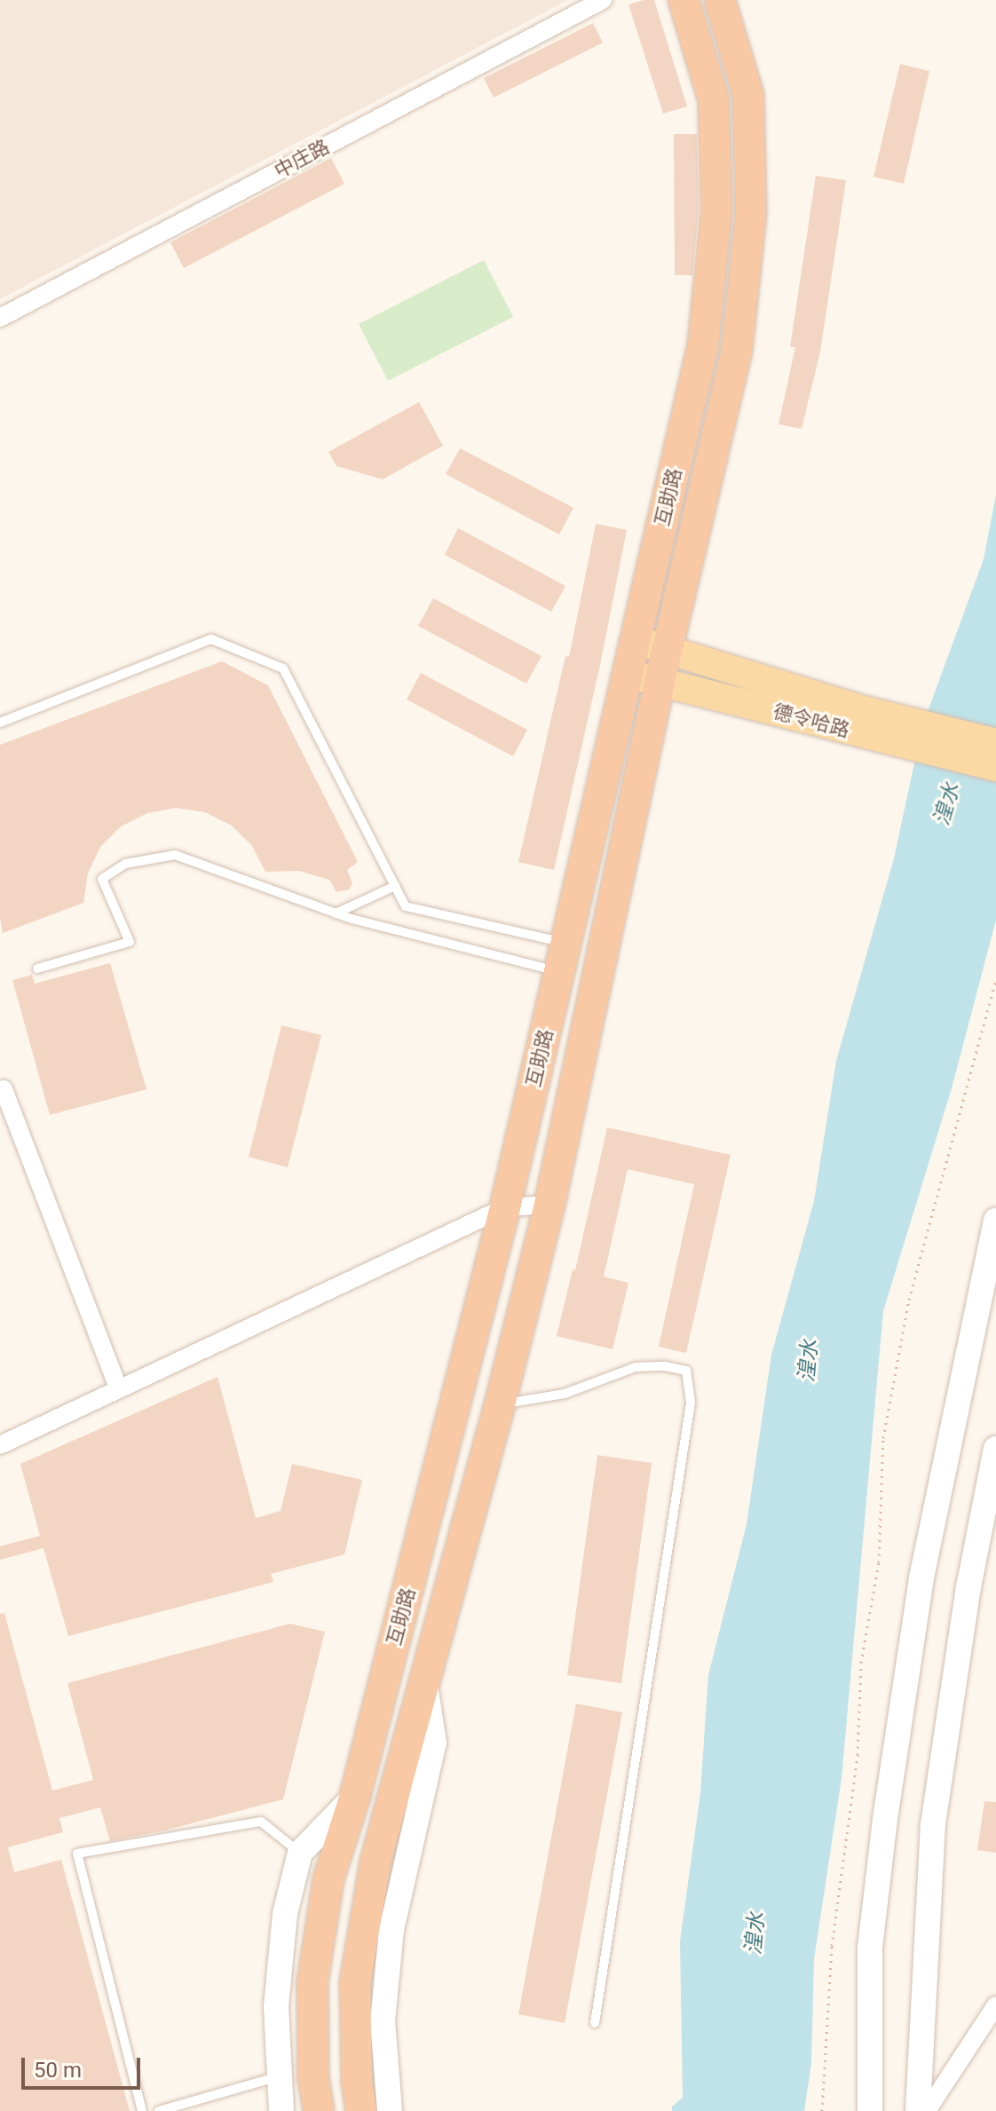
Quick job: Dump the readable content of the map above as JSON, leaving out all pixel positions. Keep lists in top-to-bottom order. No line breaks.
{"streets":{"highway":["互助路"],"main road":["德令哈路"],"street":["中庄路"]},"crossings":[["互助路","德令哈路"]],"water":["湟水"],"scale_bar":"50 m"}
